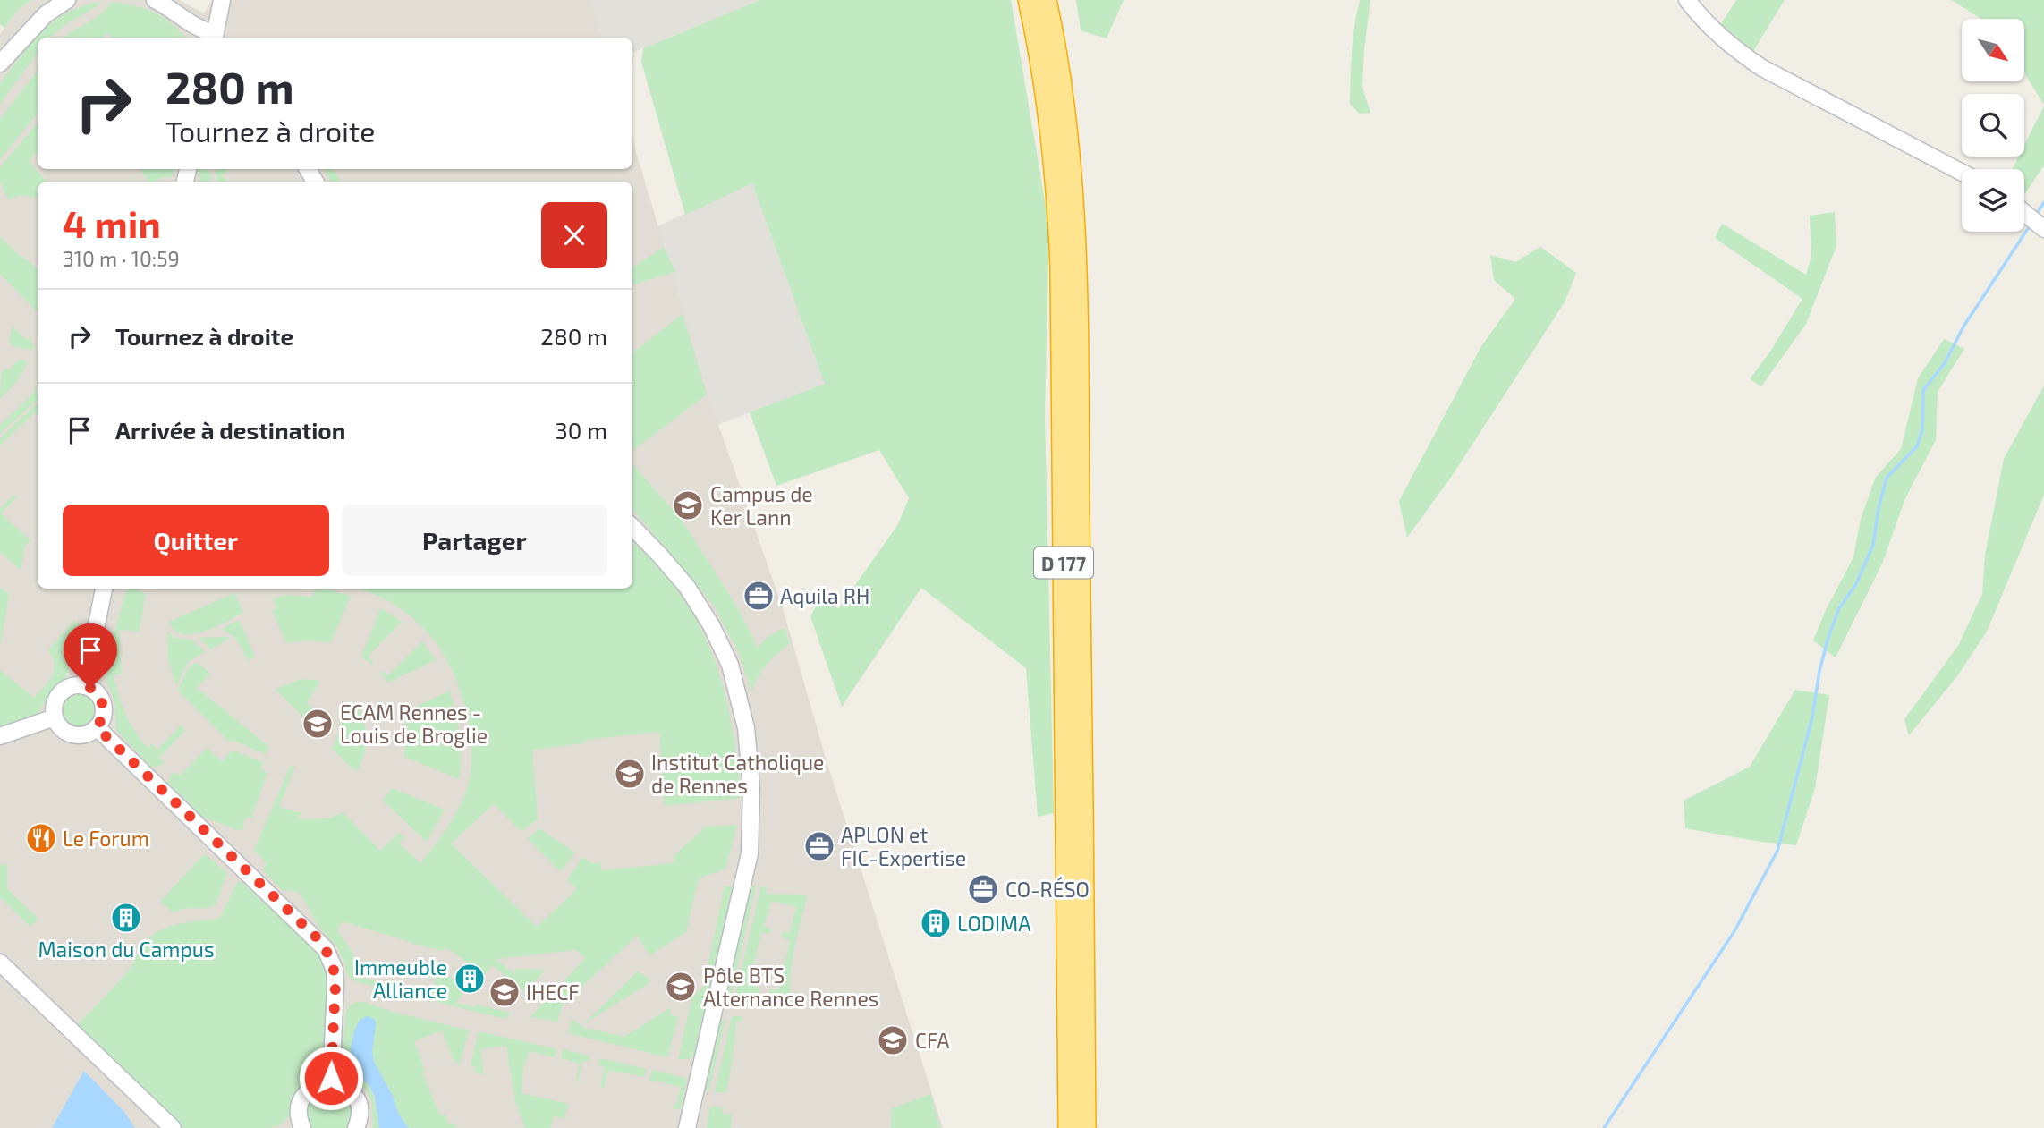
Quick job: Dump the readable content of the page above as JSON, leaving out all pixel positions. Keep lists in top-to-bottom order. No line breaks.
{"streets":{"highway":["D 177"]},"places":{"school or university":["Campus de Ker Lann","ECAM Rennes - Louis de Broglie","Institut Catholique de Rennes","Pôle BTS Alternance Rennes","IHECF","CFA"],"office":["Aquila RH","APLON et FIC-Expertise","CO-RÉSO"],"restaurant":["Le Forum"],"building":["Maison du Campus","LODIMA","Immeuble Alliance"]},"north":"bottom right","page":{"turn":["280 m","Tournez à droite"],"heading":["4 min","310 m · 10:59"],"list":[{"name":"Tournez à droite","value":"280 m"},{"name":"Arrivée à destination","value":"30 m"}],"buttons":["Quitter","Partager"]}}
